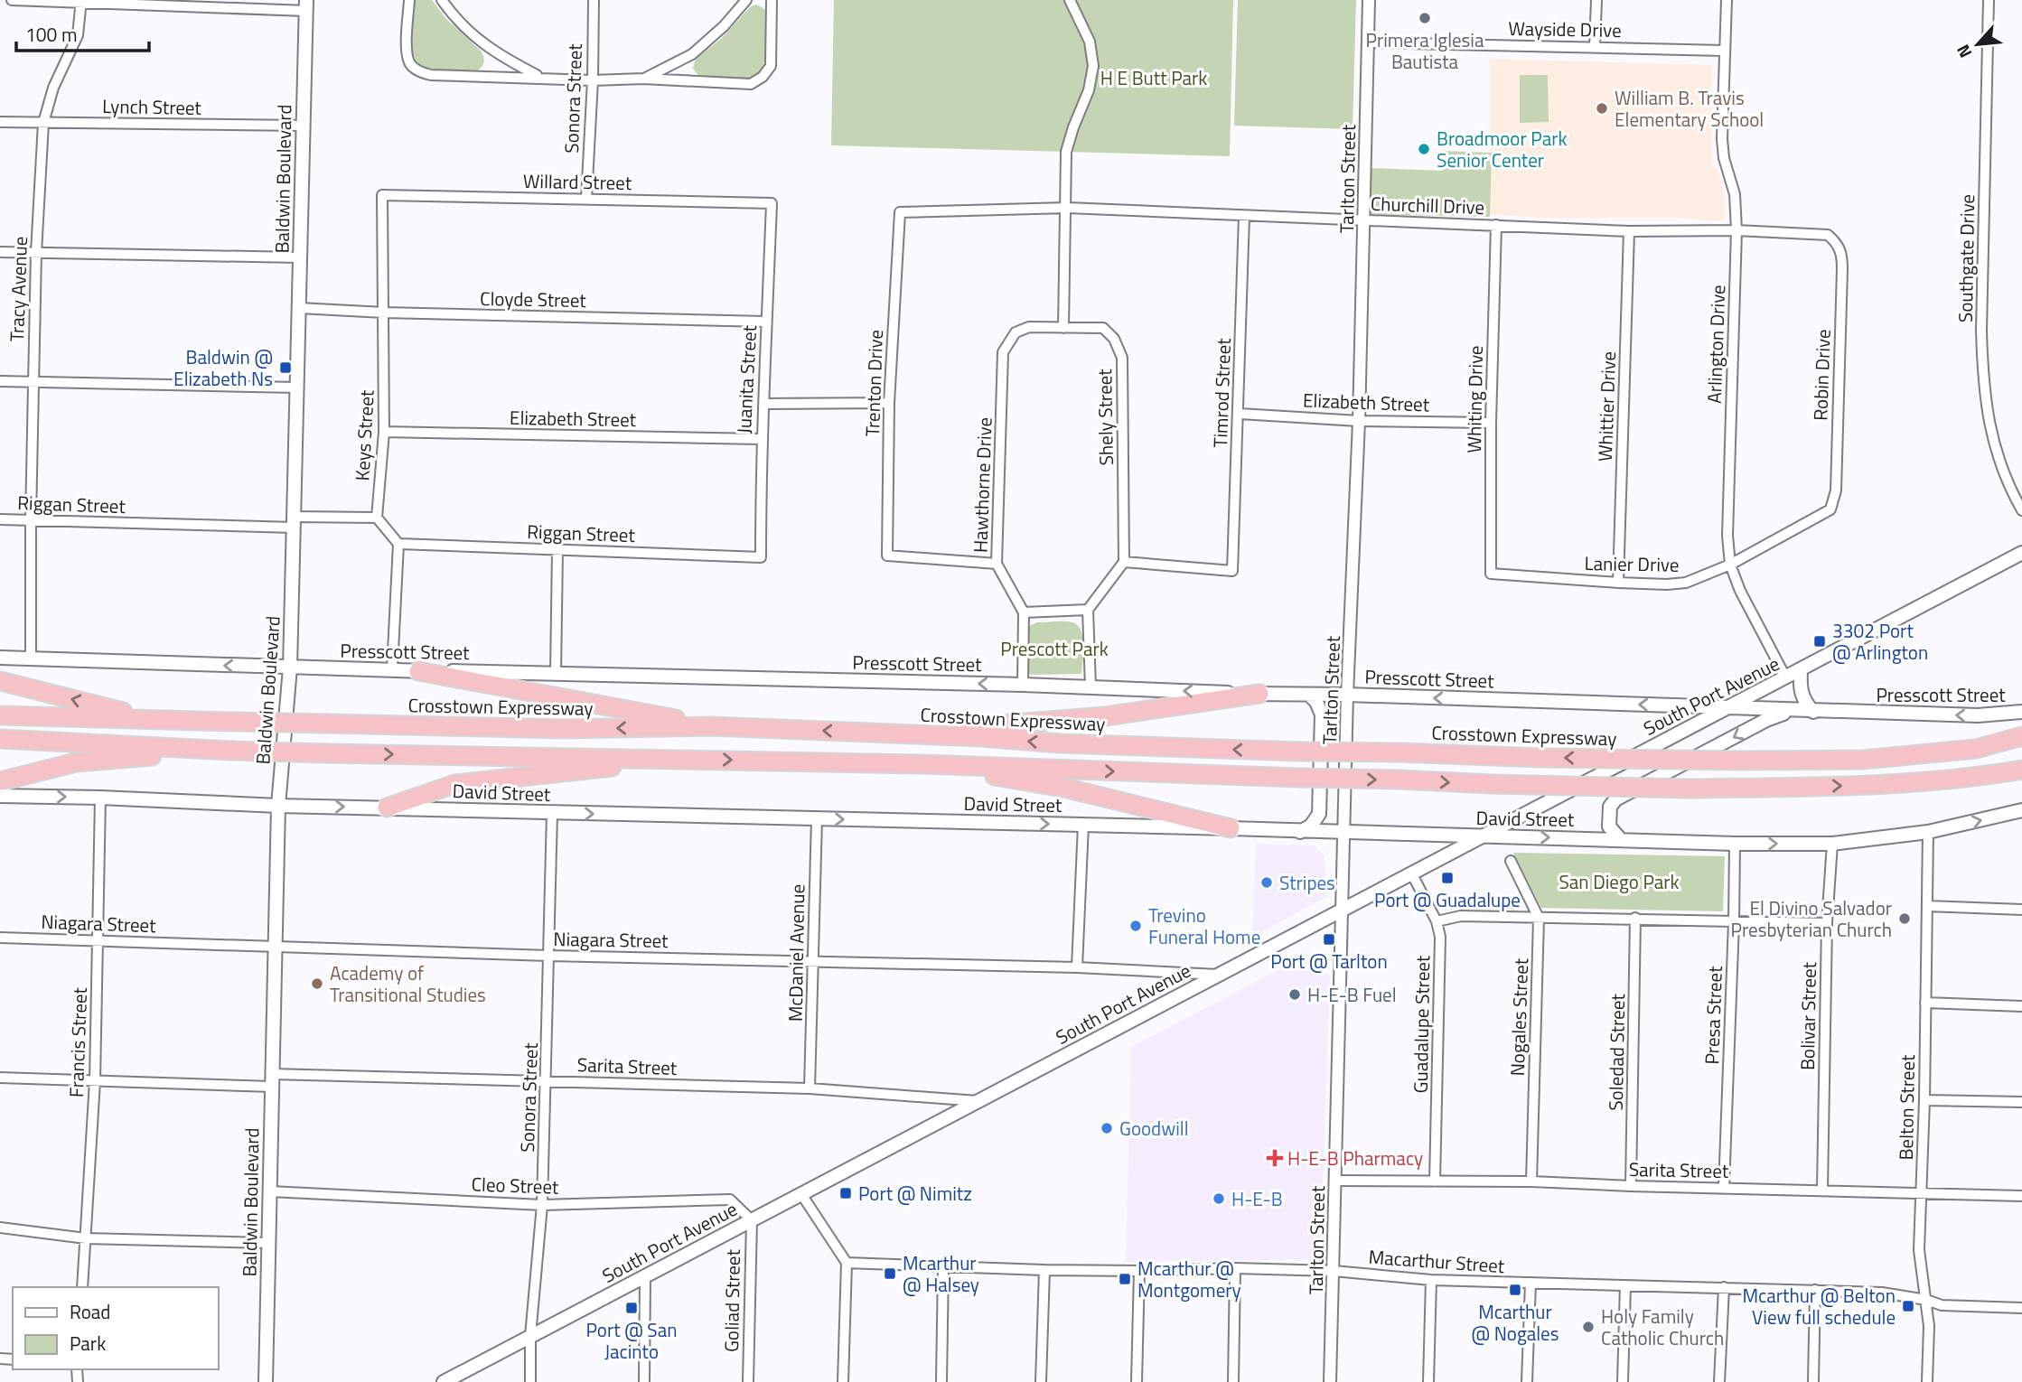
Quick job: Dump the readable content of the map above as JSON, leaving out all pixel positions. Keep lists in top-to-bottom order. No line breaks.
{"streets":{"highway":["Crosstown Expressway"],"main road":["Baldwin Boulevard","Presscott Street","South Port Avenue","David Street"],"street":["Wayside Drive","Sonora Street","Lynch Street","Tarlton Street","Willard Street","Churchill Drive","Southgate Drive","Tracy Avenue","Cloyde Street","Arlington Drive","Robin Drive","Juanita Street","Trenton Drive","Timrod Street","Whiting Drive","Elizabeth Street","Whittier Drive","Shely Street","Keys Street","Hawthorne Drive","Riggan Street","Lanier Drive","Niagara Street","McDaniel Avenue","Presa Street","Bolivar Street","Nogales Street","Guadalupe Street","Francis Street","Soledad Street","Sarita Street","Belton Street","Cleo Street","Macarthur Street","Goliad Street"]},"crossings":[["Wayside Drive","Tarlton Street"],["Wayside Drive","Arlington Drive"],["Sonora Street","Willard Street"],["Sonora Street","South Port Avenue"],["Sonora Street","David Street"],["Sonora Street","Niagara Street"],["Sonora Street","Sarita Street"],["Sonora Street","Cleo Street"],["Lynch Street","Baldwin Boulevard"],["Lynch Street","Tracy Avenue"],["Baldwin Boulevard","Cloyde Street"],["Baldwin Boulevard","Riggan Street"],["Baldwin Boulevard","Presscott Street"],["Baldwin Boulevard","David Street"],["Baldwin Boulevard","Niagara Street"],["Baldwin Boulevard","Sarita Street"],["Baldwin Boulevard","Cleo Street"],["Tarlton Street","Churchill Drive"],["Tarlton Street","Elizabeth Street"],["Tarlton Street","Presscott Street"],["Tarlton Street","South Port Avenue"],["Tarlton Street","David Street"],["Tarlton Street","Sarita Street"],["Tarlton Street","Macarthur Street"],["Willard Street","Juanita Street"],["Willard Street","Keys Street"],["Churchill Drive","Arlington Drive"],["Churchill Drive","Robin Drive"],["Churchill Drive","Trenton Drive"],["Churchill Drive","Timrod Street"],["Churchill Drive","Whiting Drive"],["Churchill Drive","Whittier Drive"],["Tracy Avenue","Riggan Street"],["Tracy Avenue","Presscott Street"],["Cloyde Street","Juanita Street"],["Cloyde Street","Keys Street"],["Arlington Drive","Lanier Drive"],["Arlington Drive","South Port Avenue"],["Robin Drive","Lanier Drive"],["Juanita Street","Elizabeth Street"],["Juanita Street","Riggan Street"],["Trenton Drive","Hawthorne Drive"],["Timrod Street","Elizabeth Street"],["Timrod Street","Shely Street"],["Whiting Drive","Elizabeth Street"],["Whiting Drive","Lanier Drive"],["Elizabeth Street","Keys Street"],["Whittier Drive","Lanier Drive"],["Shely Street","Hawthorne Drive"],["Keys Street","Riggan Street"],["Hawthorne Drive","Presscott Street"],["Presscott Street","South Port Avenue"],["South Port Avenue","David Street"],["South Port Avenue","Niagara Street"],["South Port Avenue","Guadalupe Street"],["South Port Avenue","Sarita Street"],["South Port Avenue","Cleo Street"],["South Port Avenue","Goliad Street"],["David Street","McDaniel Avenue"],["David Street","Presa Street"],["David Street","Bolivar Street"],["David Street","Francis Street"],["David Street","Belton Street"],["Niagara Street","McDaniel Avenue"],["Niagara Street","Francis Street"],["McDaniel Avenue","Sarita Street"],["Presa Street","Sarita Street"],["Bolivar Street","Sarita Street"],["Nogales Street","Sarita Street"],["Guadalupe Street","Sarita Street"],["Francis Street","Sarita Street"],["Soledad Street","Sarita Street"],["Sarita Street","Belton Street"],["Belton Street","Macarthur Street"],["Cleo Street","Goliad Street"]],"one_way":["Presscott Street","David Street"],"parks":["H E Butt Park","Prescott Park","San Diego Park"],"places":{"other":["Primera Iglesia Bautista","William B. Travis Elementary School","Broadmoor Park Senior Center","Stripes","El Divino Salvador Presbyterian Church","Trevino Funeral Home","Academy of Transitional Studies","H-E-B Fuel","Goodwill","H-E-B","Holy Family Catholic Church"],"transit":["Baldwin @ Elizabeth Ns","3302 Port @ Arlington","Port @ Guadalupe","Port @ Tarlton","Port @ Nimitz","Mcarthur @ Halsey","Mcarthur @ Montgomery","Mcarthur @ Nogales","Mcarthur @ Belton View full schedule","Port @ San Jacinto"],"health":["H-E-B Pharmacy"]},"legend":["Road","Park"],"scale_bar":"100 m","north":"bottom left"}
